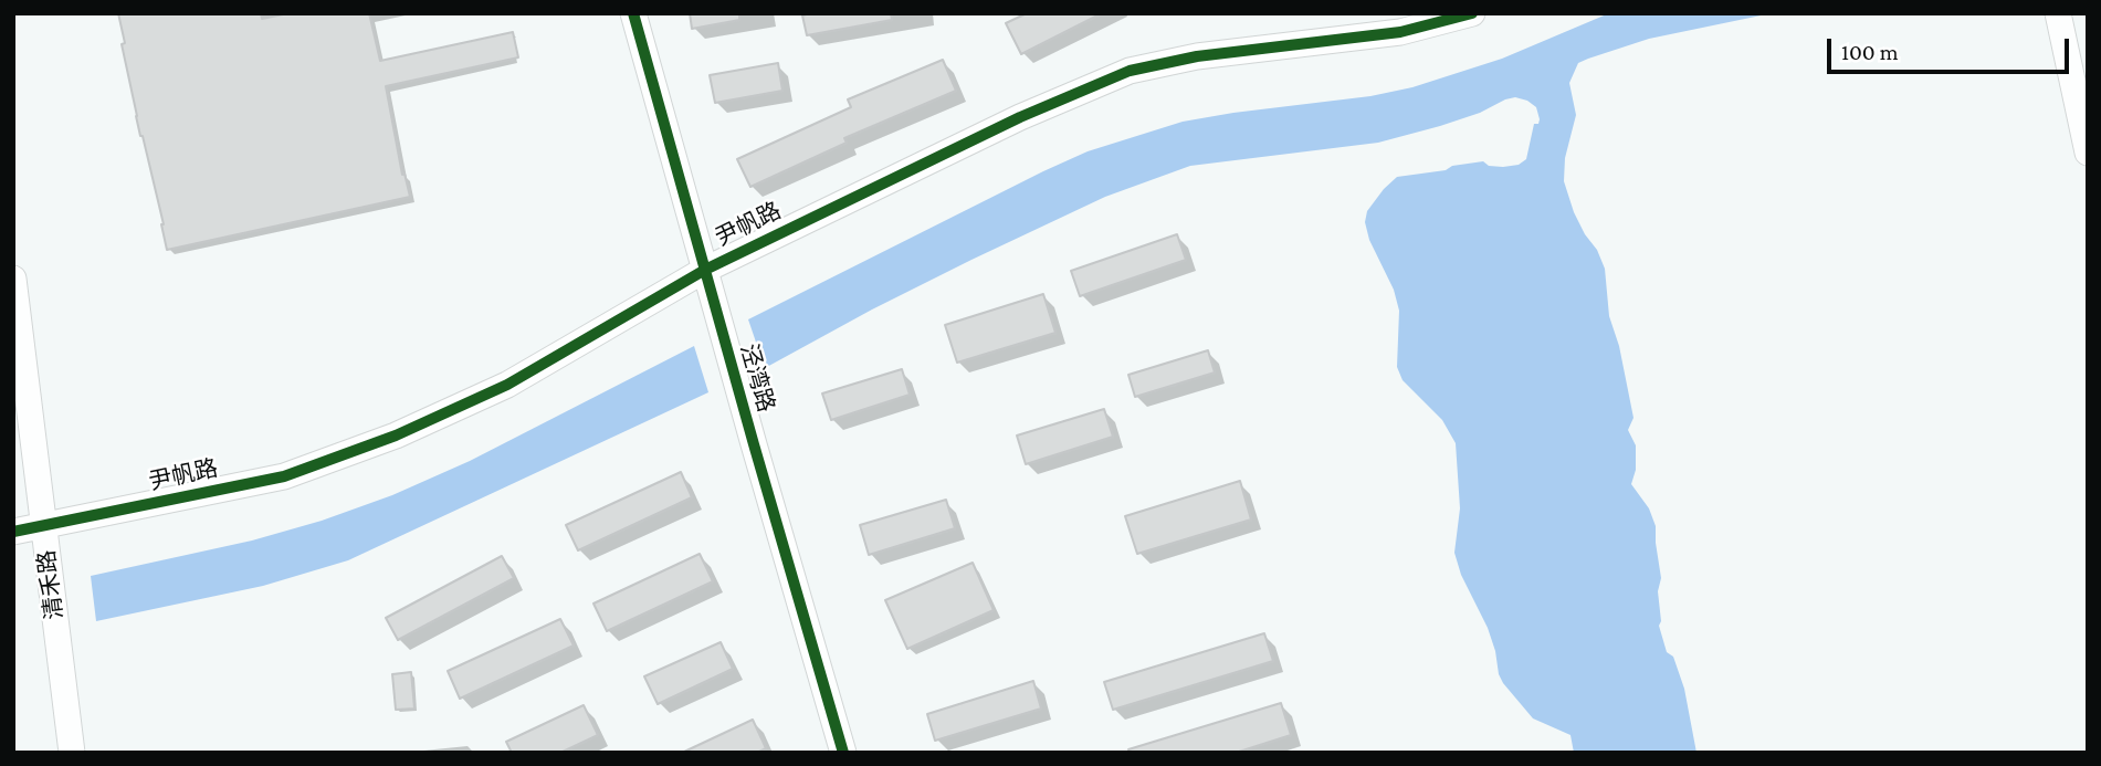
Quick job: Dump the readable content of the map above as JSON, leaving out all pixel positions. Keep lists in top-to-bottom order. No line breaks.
{"streets":{"street":["尹帆路","泾湾路","清禾路"]},"crossings":[["尹帆路","泾湾路"],["尹帆路","清禾路"]],"scale_bar":"100 m"}
